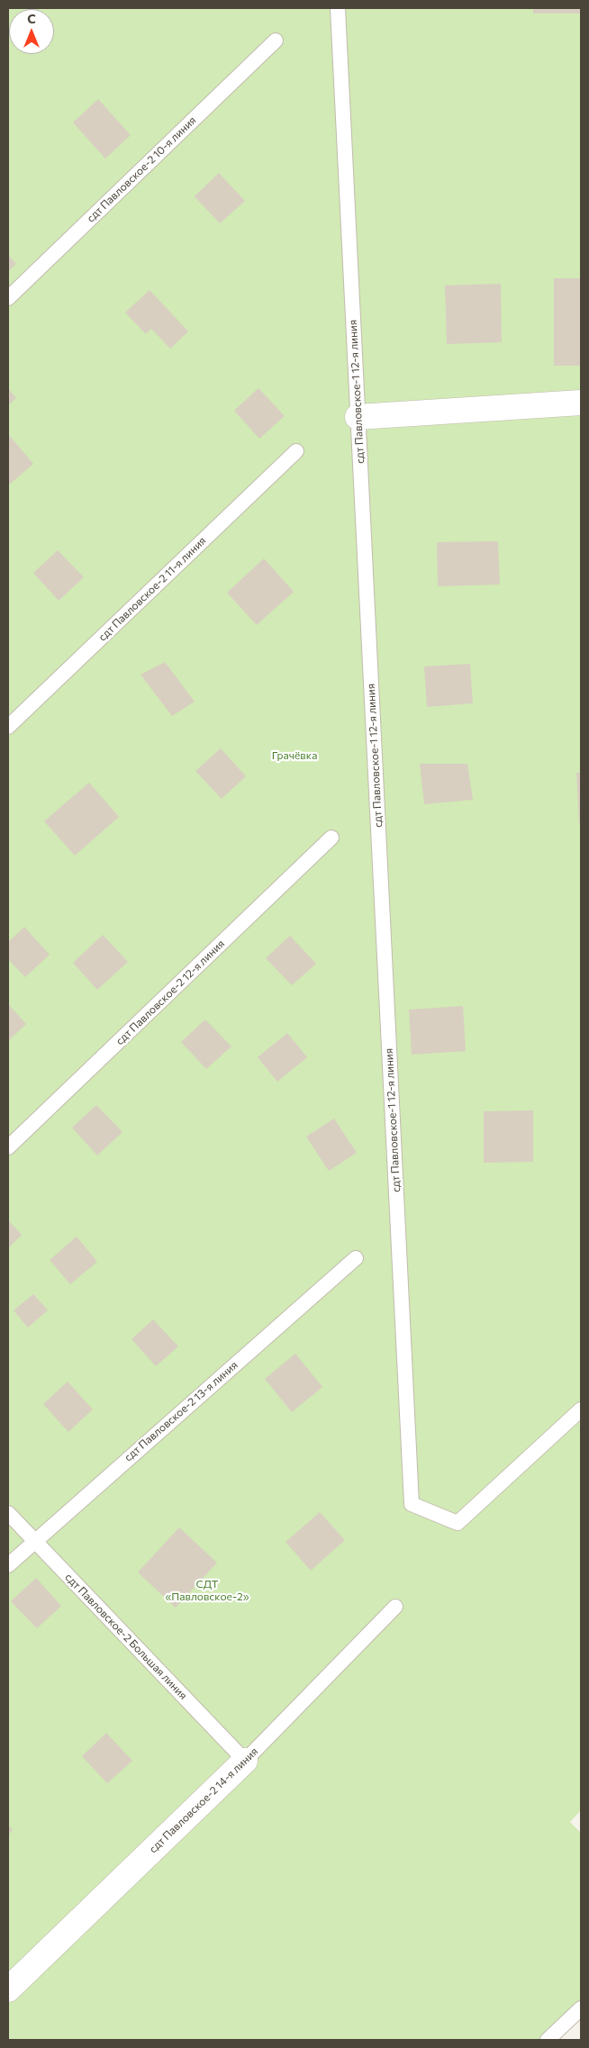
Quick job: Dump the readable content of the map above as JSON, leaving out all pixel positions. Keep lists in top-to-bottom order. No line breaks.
{"streets":{"street":["сдт Павловское-2 14-я линия"],"lane":["сдт Павловское-2 10-я линия","сдт Павловское-1 12-я линия","сдт Павловское-2 11-я линия","сдт Павловское-2 12-я линия","сдт Павловское-2 13-я линия","сдт Павловское-2 Большая линия"]},"crossings":[["сдт Павловское-2 13-я линия","сдт Павловское-2 Большая линия"],["сдт Павловское-2 Большая линия","сдт Павловское-2 14-я линия"]],"parks":["Грачёвка","СДТ «Павловское-2»"],"north":"top"}
